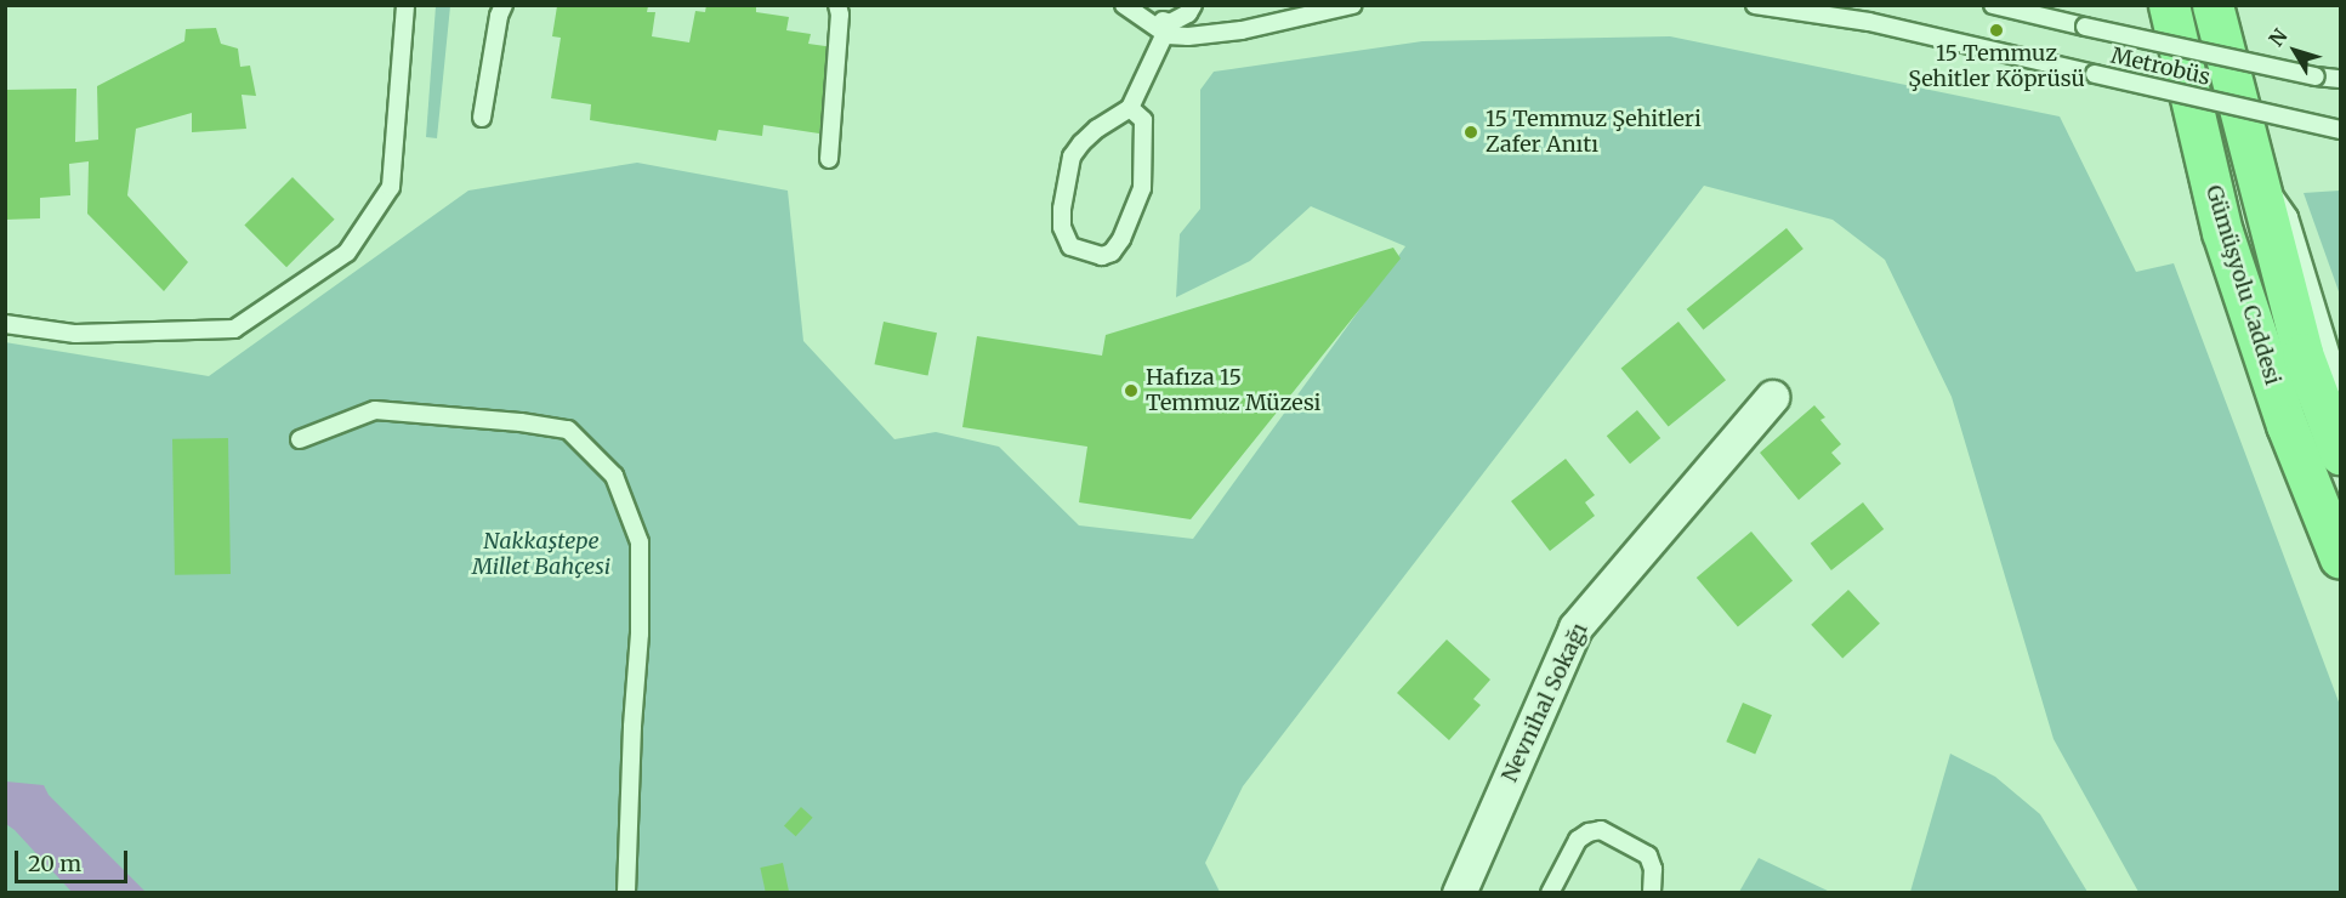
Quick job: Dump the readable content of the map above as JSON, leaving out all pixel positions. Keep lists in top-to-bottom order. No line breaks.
{"streets":{"main road":["Gümüşyolu Caddesi"],"street":["Nevnihal Sokağı"],"lane":["Metrobüs"]},"parks":["Nakkaştepe Millet Bahçesi"],"places":["15 Temmuz Şehitler Köprüsü","15 Temmuz Şehitleri Zafer Anıtı","Hafıza 15 Temmuz Müzesi"],"scale_bar":"20 m","north":"top left"}
